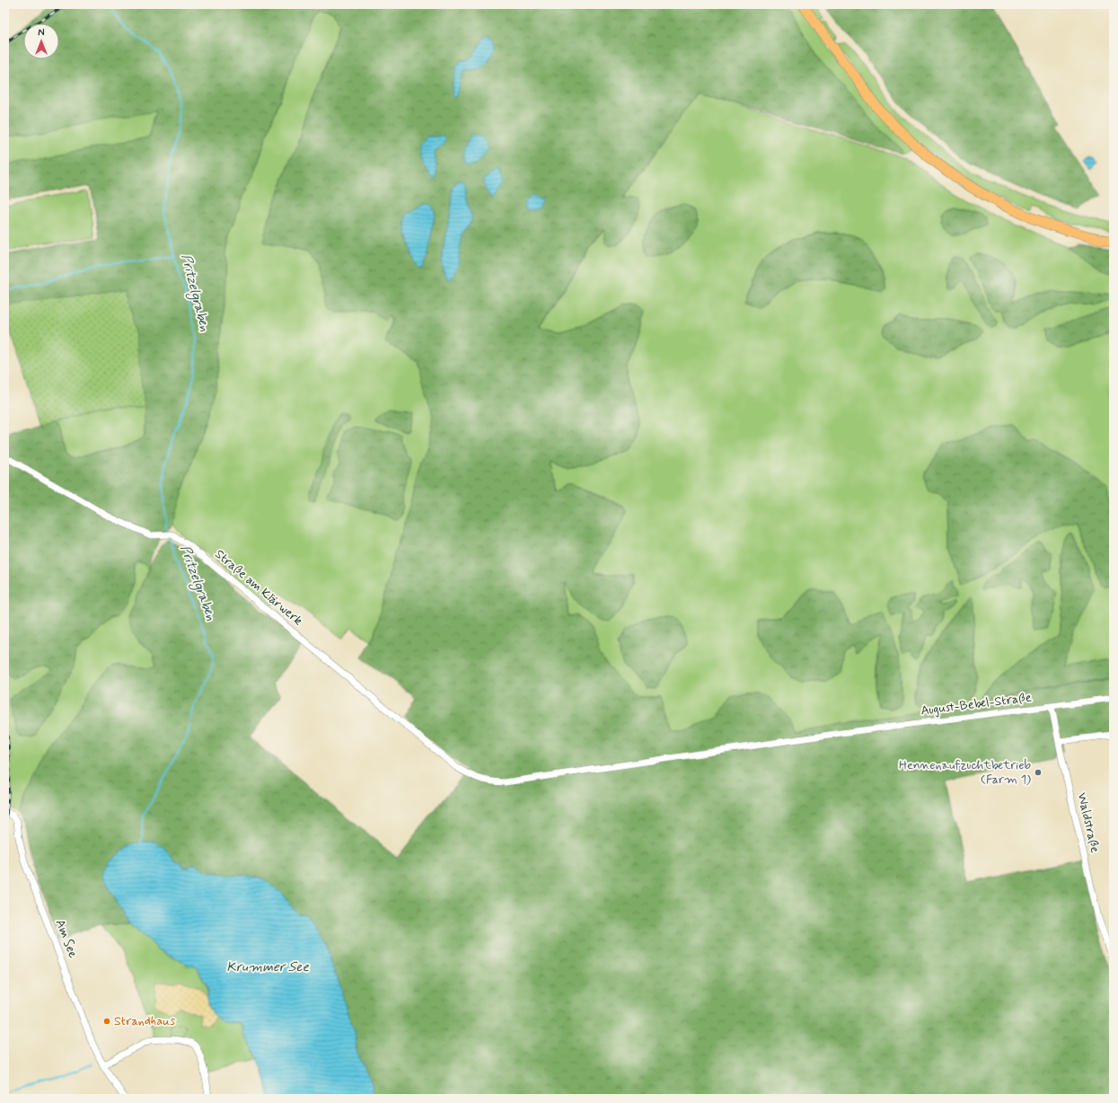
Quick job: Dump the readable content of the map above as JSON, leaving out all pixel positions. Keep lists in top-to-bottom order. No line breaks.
{"streets":{"street":["Straße am Klärwerk","August-Bebel-Straße","Waldstraße","Am See"]},"crossings":[["Straße am Klärwerk","August-Bebel-Straße"],["August-Bebel-Straße","Waldstraße"]],"water":["Pritzelgraben","Krummer See"],"places":["Hennenaufzuchtbetrieb (Farm 1)","Strandhaus"],"north":"top"}
